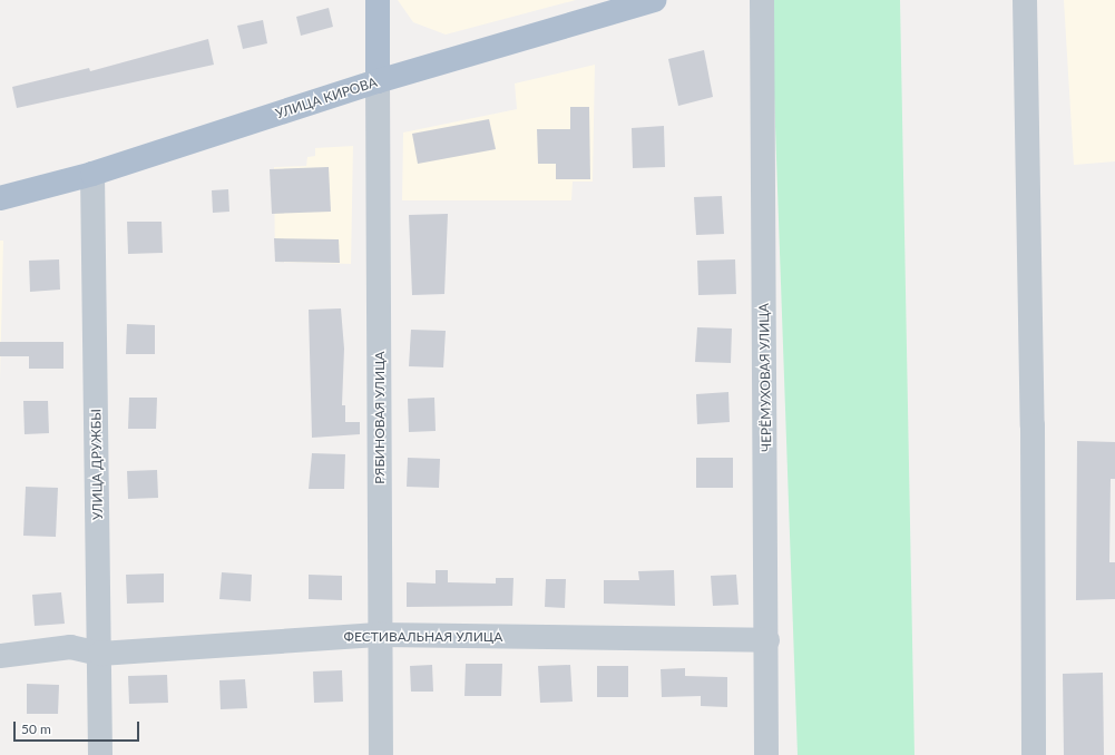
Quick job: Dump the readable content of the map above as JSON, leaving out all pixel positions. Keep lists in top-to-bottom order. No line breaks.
{"streets":{"main road":["УЛИЦА КИРОВА"],"street":["ЧЕРЁМУХОВАЯ УЛИЦА","РЯБИНОВАЯ УЛИЦА","УЛИЦА ДРУЖБЫ","ФЕСТИВАЛЬНАЯ УЛИЦА"]},"crossings":[["УЛИЦА КИРОВА","РЯБИНОВАЯ УЛИЦА"],["УЛИЦА КИРОВА","УЛИЦА ДРУЖБЫ"],["ЧЕРЁМУХОВАЯ УЛИЦА","ФЕСТИВАЛЬНАЯ УЛИЦА"],["РЯБИНОВАЯ УЛИЦА","ФЕСТИВАЛЬНАЯ УЛИЦА"],["УЛИЦА ДРУЖБЫ","ФЕСТИВАЛЬНАЯ УЛИЦА"]],"scale_bar":"50 m"}
